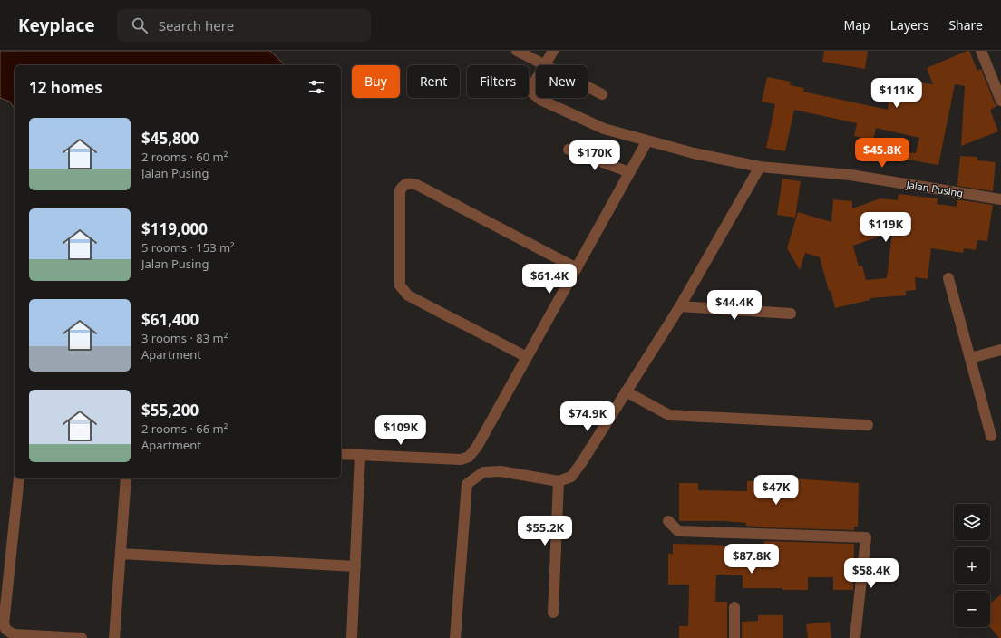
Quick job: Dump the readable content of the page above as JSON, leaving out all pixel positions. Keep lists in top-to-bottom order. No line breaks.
{"streets":{"street":["Jalan Pusing"]},"page":{"header":"Keyplace","search":"Search here","nav":["Map","Layers","Share"],"chip":["Buy","Rent","Filters","New"],"heading":"12 homes","price":["$111K","$45.8K","$170K","$119K","$61.4K","$44.4K","$74.9K","$109K","$47K","$55.2K","$87.8K","$58.4K"],"list":[{"name":"$45,800","note":"2 rooms · 60 m² · Jalan Pusing"},{"name":"$119,000","note":"5 rooms · 153 m² · Jalan Pusing"},{"name":"$61,400","note":"3 rooms · 83 m² · Apartment"},{"name":"$55,200","note":"2 rooms · 66 m² · Apartment"}],"map_buttons":["+","−"]}}
